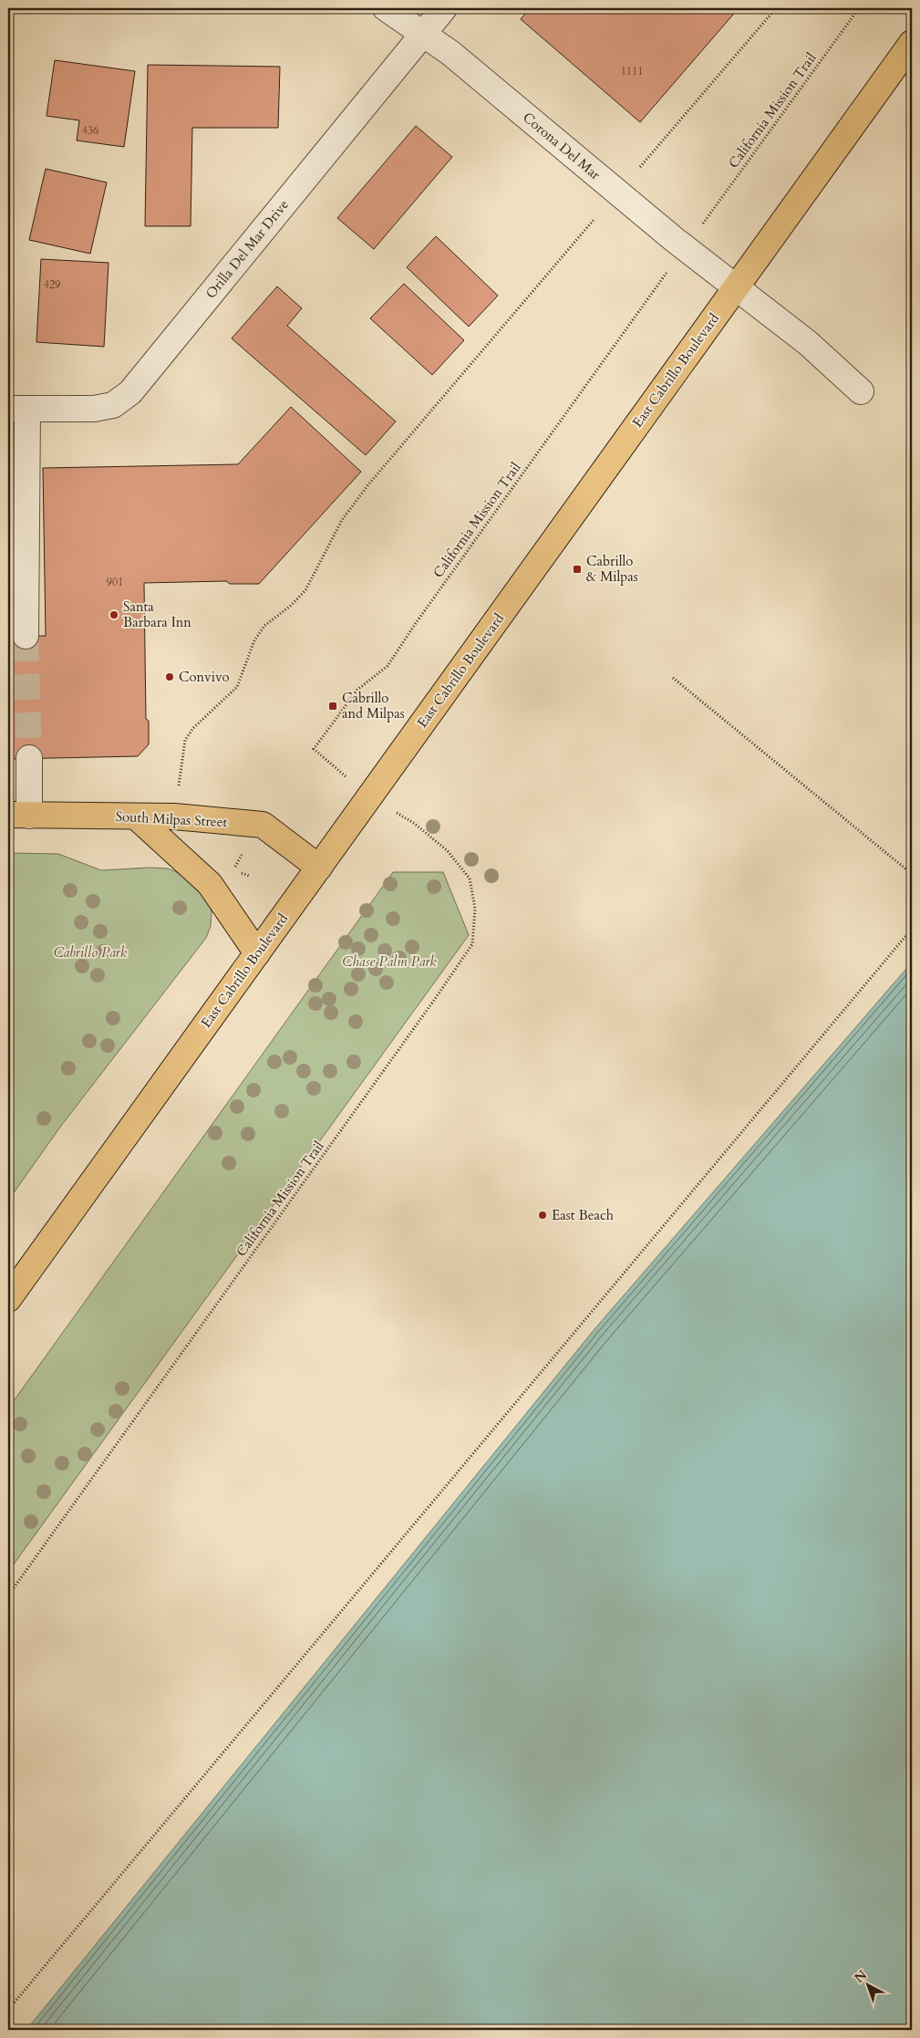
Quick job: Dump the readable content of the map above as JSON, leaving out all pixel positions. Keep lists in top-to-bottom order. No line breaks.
{"streets":{"main road":["East Cabrillo Boulevard","South Milpas Street"],"street":["Corona Del Mar","Orilla Del Mar Drive"],"path":["California Mission Trail"]},"crossings":[["Corona Del Mar","Orilla Del Mar Drive"],["Corona Del Mar","East Cabrillo Boulevard"],["East Cabrillo Boulevard","South Milpas Street"]],"parks":["Cabrillo Park","Chase Palm Park"],"places":{"transit":["Cabrillo & Milpas","Cabrillo and Milpas"],"other":["Santa Barbara Inn","Convivo","East Beach"]},"house_numbers":["1111","436","429","901"],"north":"top left"}
